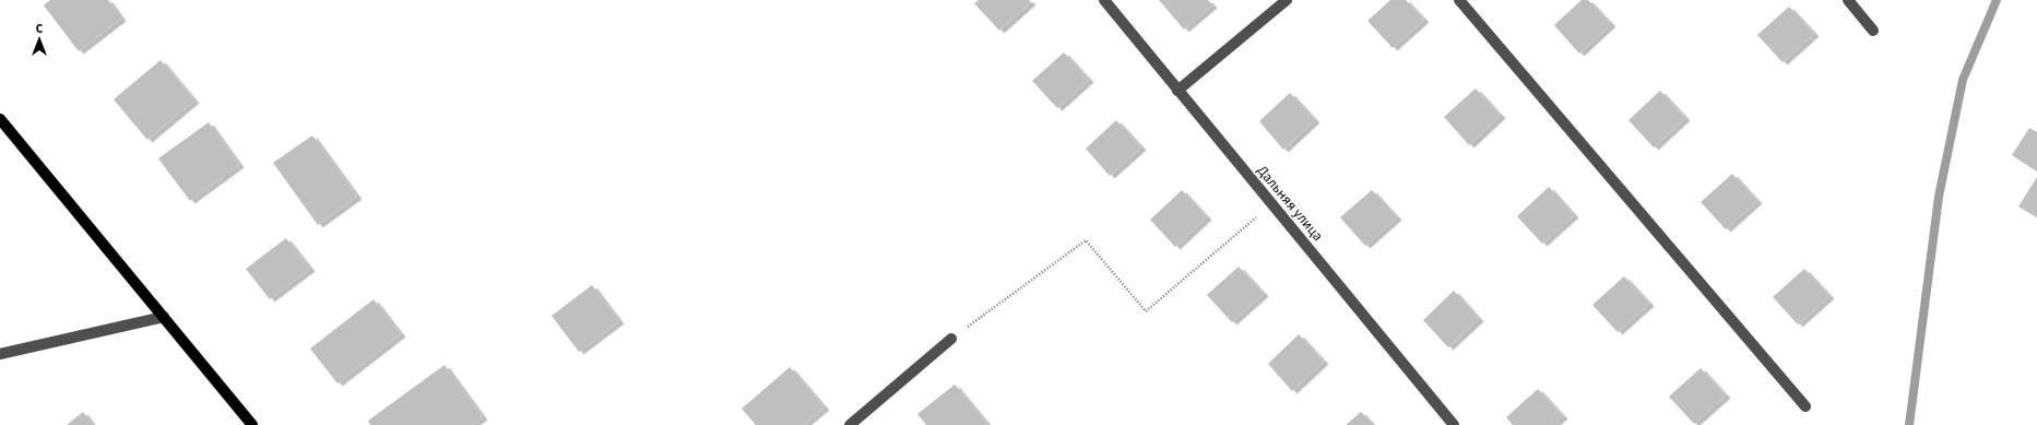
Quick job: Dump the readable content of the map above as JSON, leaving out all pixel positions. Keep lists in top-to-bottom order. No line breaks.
{"streets":{"street":["Дальняя улица"]},"north":"top"}
